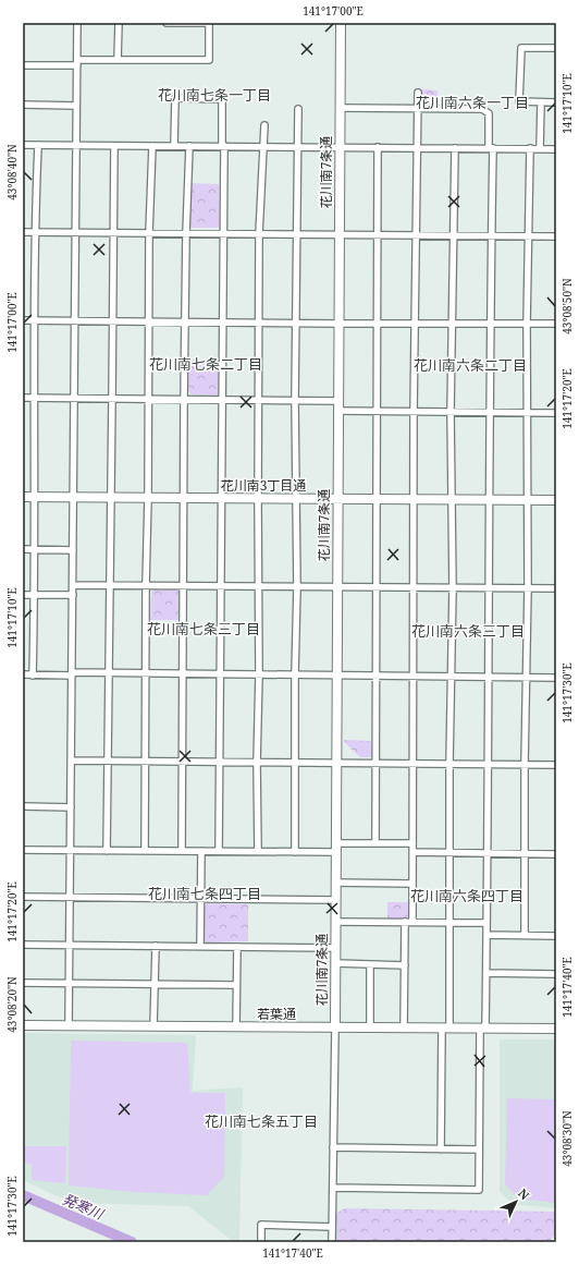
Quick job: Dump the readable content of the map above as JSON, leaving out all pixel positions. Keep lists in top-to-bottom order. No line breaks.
{"streets":{"street":["花川南7条通","花川南3丁目通","若葉通"]},"crossings":[["花川南7条通","花川南3丁目通"],["花川南7条通","若葉通"]],"districts":["花川南七条一丁目","花川南六条一丁目","花川南七条二丁目","花川南六条二丁目","花川南七条三丁目","花川南六条三丁目","花川南七条四丁目","花川南六条四丁目","花川南七条五丁目"],"water":["発寒川"],"north":"top right","coordinates":["141°17'00\"E","141°17'10\"E","43°08'40\"N","43°08'50\"N","141°17'20\"E","141°17'30\"E","141°17'40\"E","43°08'20\"N","43°08'30\"N"]}
